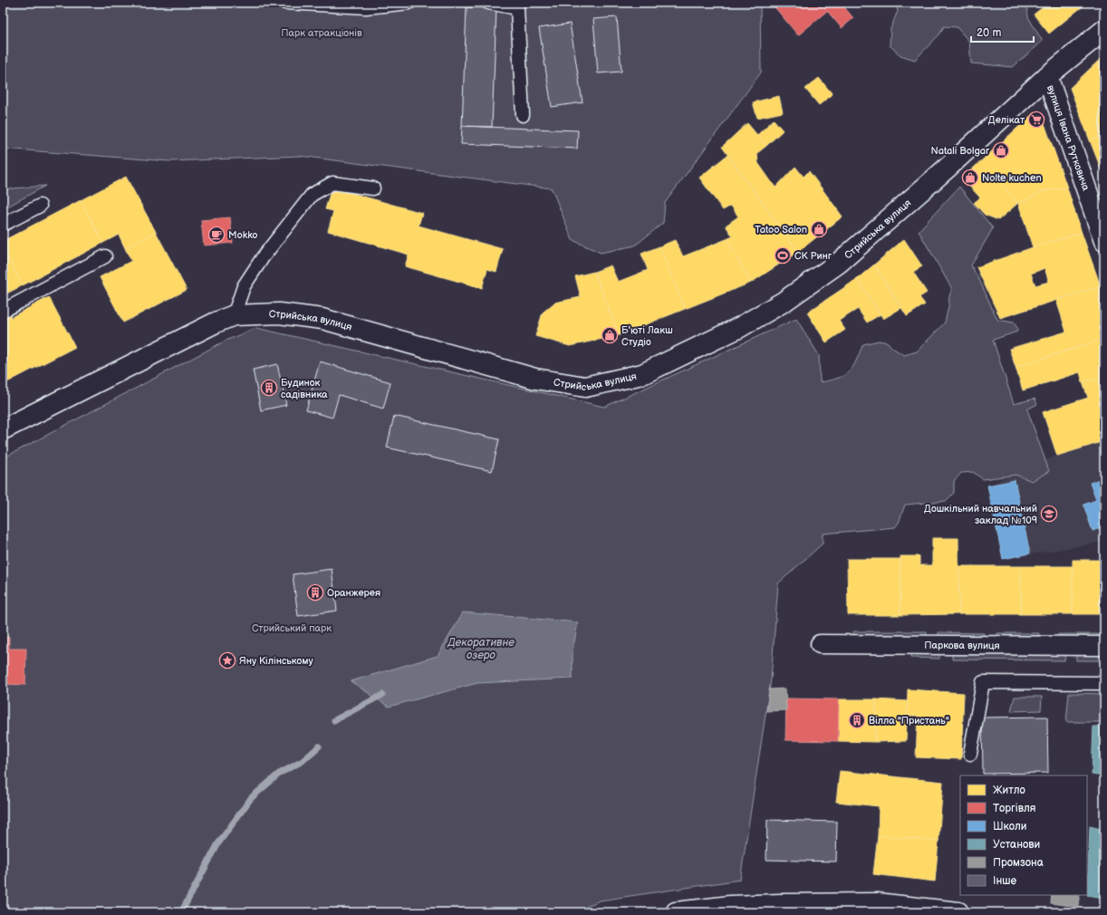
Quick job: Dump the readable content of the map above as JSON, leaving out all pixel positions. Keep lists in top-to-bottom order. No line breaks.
{"streets":{"main road":["вулиця Івана Рутковича","Стрийська вулиця"],"street":["Паркова вулиця"]},"crossings":[["вулиця Івана Рутковича","Стрийська вулиця"]],"water":["Декоративне озеро"],"parks":["Парк атракціонів","Стрийський парк"],"places":{"supermarket":["Делікат"],"shop":["Natali Bolgar","Nolte kuchen","Tatoo Salon","Б'юті Лакш Студіо"],"cafe":["Mokko"],"sports":["СК Ринг"],"building":["Будинок садівника","Оранжерея","Вілла \"Пристань\""],"school or university":["Дошкільний навчальний заклад №109"],"place":["Яну Кілінському"]},"legend":["Житло","Торгівля","Школи","Установи","Промзона","Інше"],"scale_bar":"20 m"}
